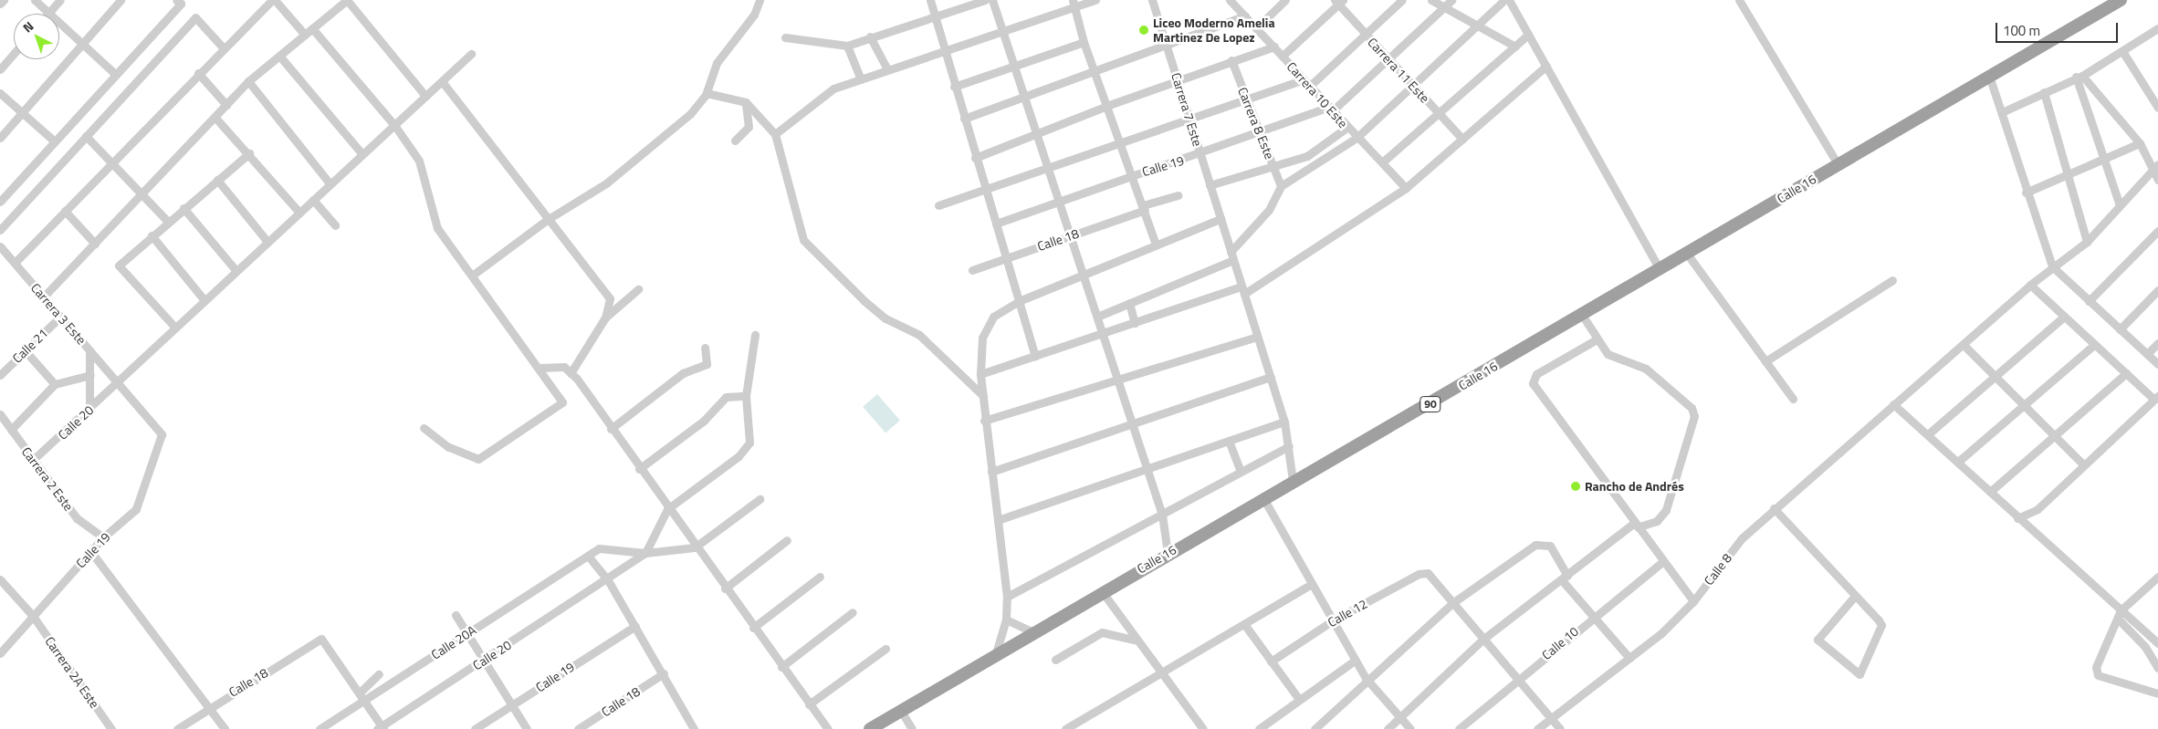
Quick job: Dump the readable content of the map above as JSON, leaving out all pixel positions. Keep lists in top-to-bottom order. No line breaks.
{"streets":{"highway":["Calle 16","90"],"street":["Carrera 11 Este","Carrera 10 Este","Carrera 7 Este","Carrera 8 Este","Calle 19","Calle 18","Carrera 3 Este","Calle 21","Calle 20","Carrera 2 Este","Calle 8","Calle 12","Calle 20A","Calle 10","Carrera 2A Este"]},"crossings":[["Carrera 11 Este","Calle 19"],["Carrera 10 Este","Calle 19"],["Carrera 7 Este","Calle 19"],["Carrera 7 Este","Calle 16"],["Carrera 8 Este","Calle 19"],["Calle 19","Carrera 3 Este"],["Calle 19","Carrera 2 Este"],["Calle 19","Carrera 2A Este"],["Calle 16","90"],["Carrera 3 Este","Calle 21"],["Carrera 3 Este","Calle 20"],["Calle 20","Carrera 2 Este"],["Calle 20","Calle 20A"]],"places":["Liceo Moderno Amelia Martinez De Lopez","Rancho de Andrés"],"scale_bar":"100 m","north":"top left"}
